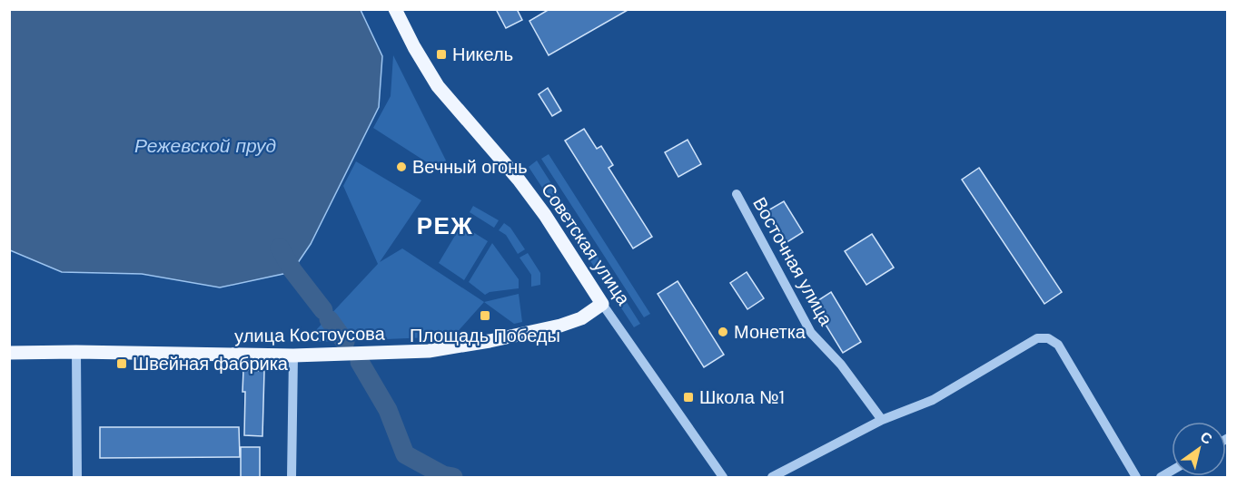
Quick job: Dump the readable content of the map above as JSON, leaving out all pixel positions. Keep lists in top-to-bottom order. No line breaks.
{"streets":{"main road":["Советская улица","улица Костоусова"],"street":["Восточная улица"]},"crossings":[["Советская улица","улица Костоусова"]],"districts":["РЕЖ"],"water":["Режевской пруд"],"places":{"transit":["Никель","Площадь Победы","Швейная фабрика","Школа №1"],"other":["Вечный огонь","Монетка"]},"north":"top right"}
